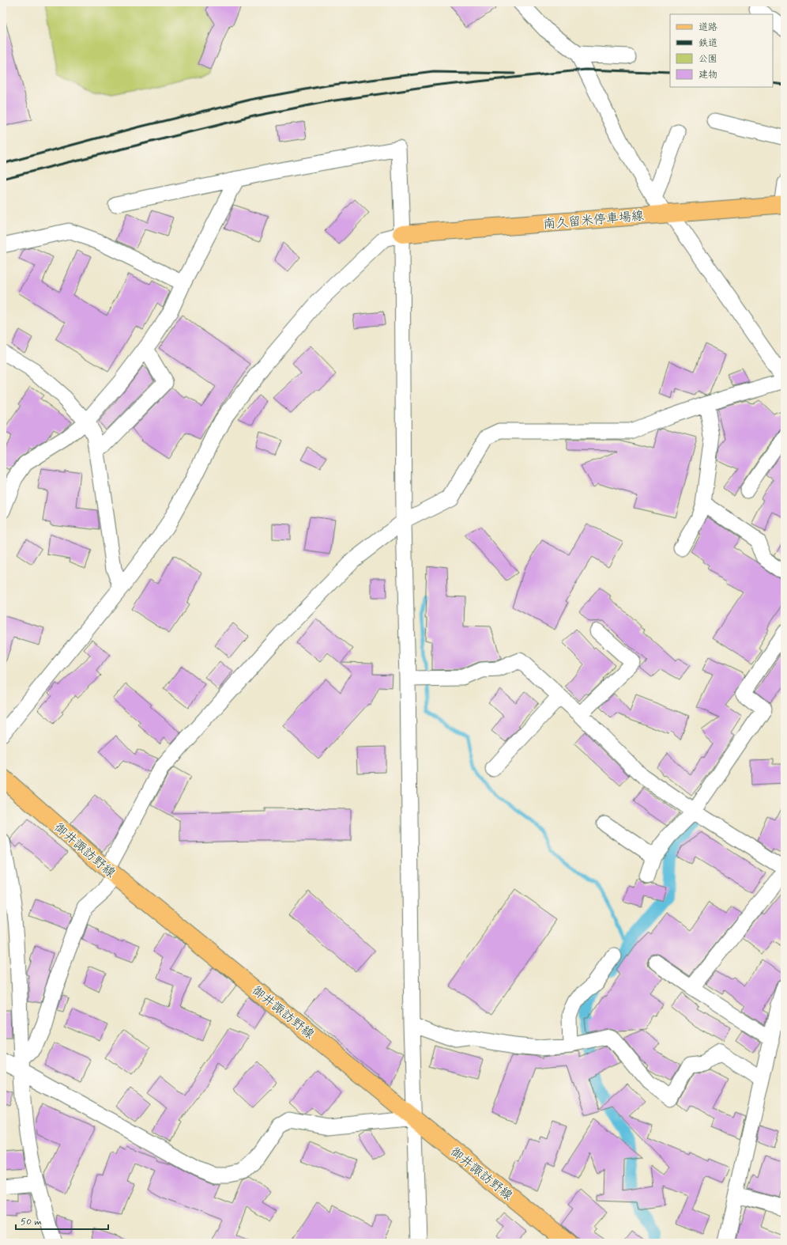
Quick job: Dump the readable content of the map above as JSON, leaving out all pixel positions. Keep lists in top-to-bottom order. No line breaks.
{"streets":{"main road":["南久留米停車場線","御井諏訪野線"]},"legend":["道路","鉄道","公園","建物"],"scale_bar":"50 m"}
